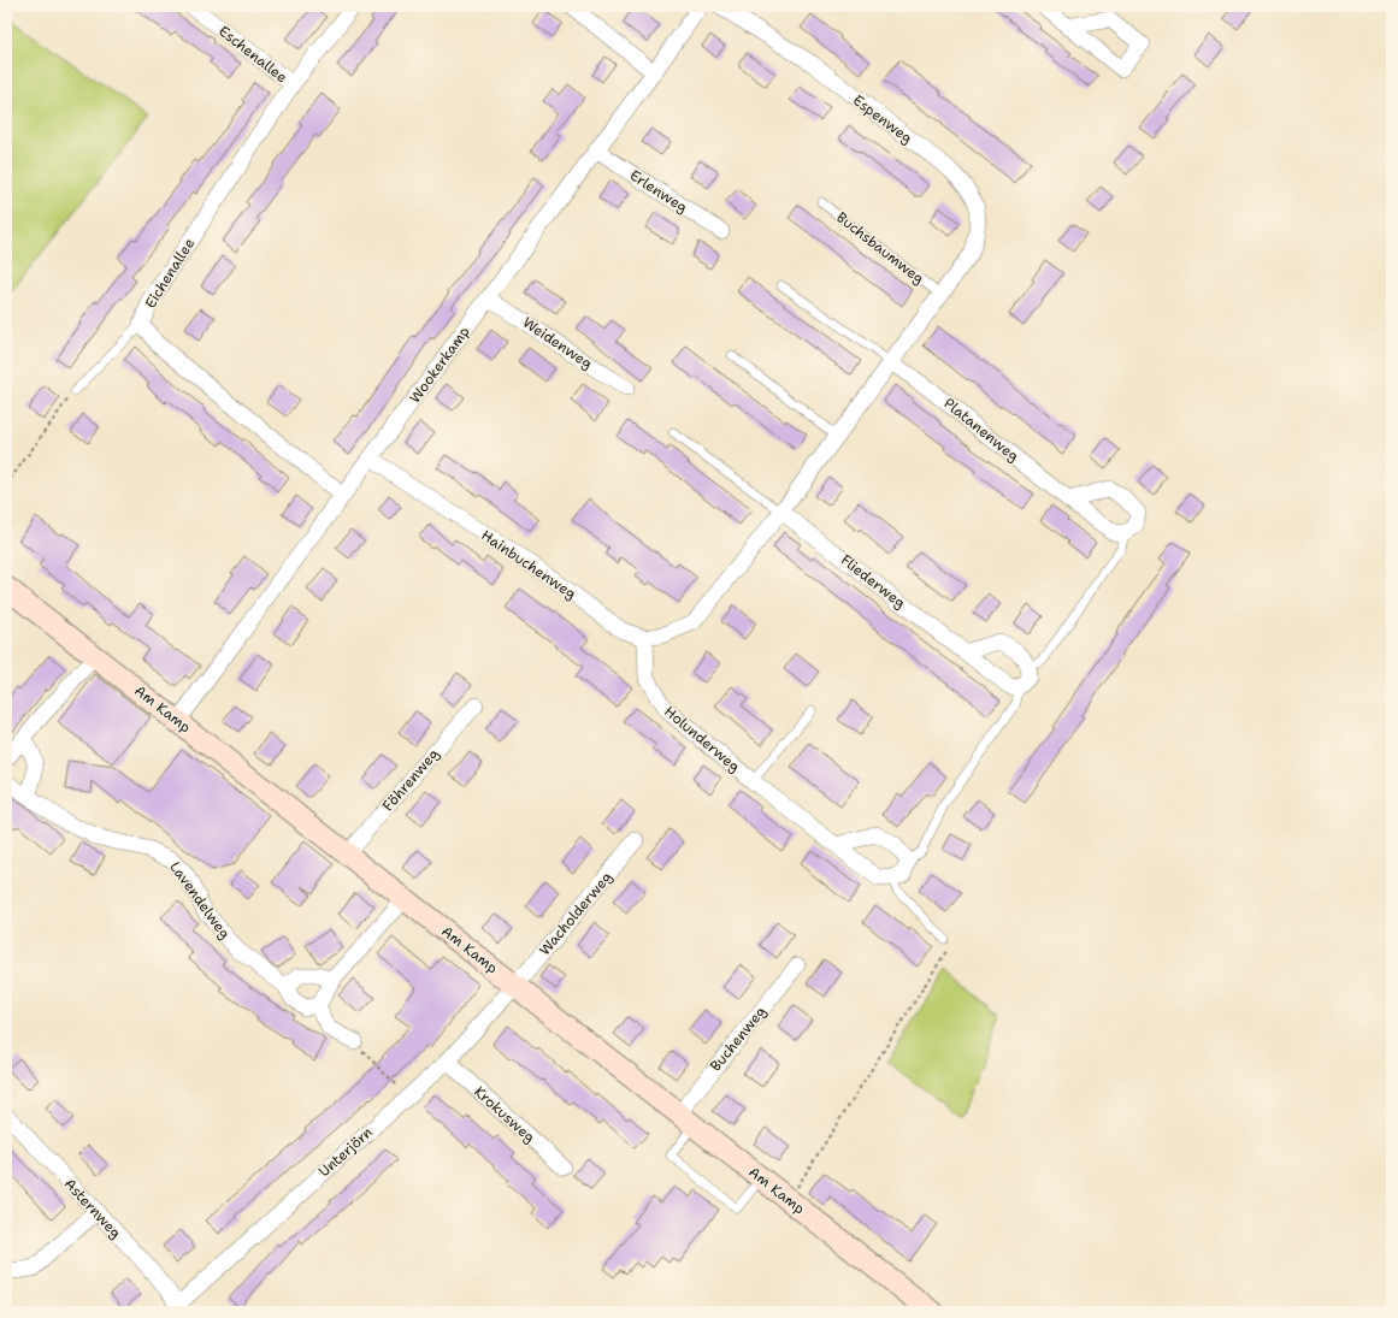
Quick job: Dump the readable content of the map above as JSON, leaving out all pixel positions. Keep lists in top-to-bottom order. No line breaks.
{"streets":{"street":["Eschenallee","Espenweg","Erlenweg","Eichenallee","Weidenweg","Wookerkamp","Platanenweg","Hainbuchenweg","Fliederweg","Am Kamp","Holunderweg","Föhrenweg","Lavendelweg","Wacholderweg","Buchenweg","Krokusweg","Unterjörn","Asternweg"],"lane":["Buchsbaumweg"]},"crossings":[["Eschenallee","Eichenallee"],["Espenweg","Buchsbaumweg"],["Erlenweg","Wookerkamp"],["Eichenallee","Wookerkamp"],["Weidenweg","Wookerkamp"],["Wookerkamp","Hainbuchenweg"],["Wookerkamp","Am Kamp"],["Hainbuchenweg","Holunderweg"],["Am Kamp","Föhrenweg"],["Am Kamp","Wacholderweg"],["Am Kamp","Buchenweg"],["Am Kamp","Unterjörn"],["Wacholderweg","Unterjörn"],["Krokusweg","Unterjörn"],["Unterjörn","Asternweg"]]}
